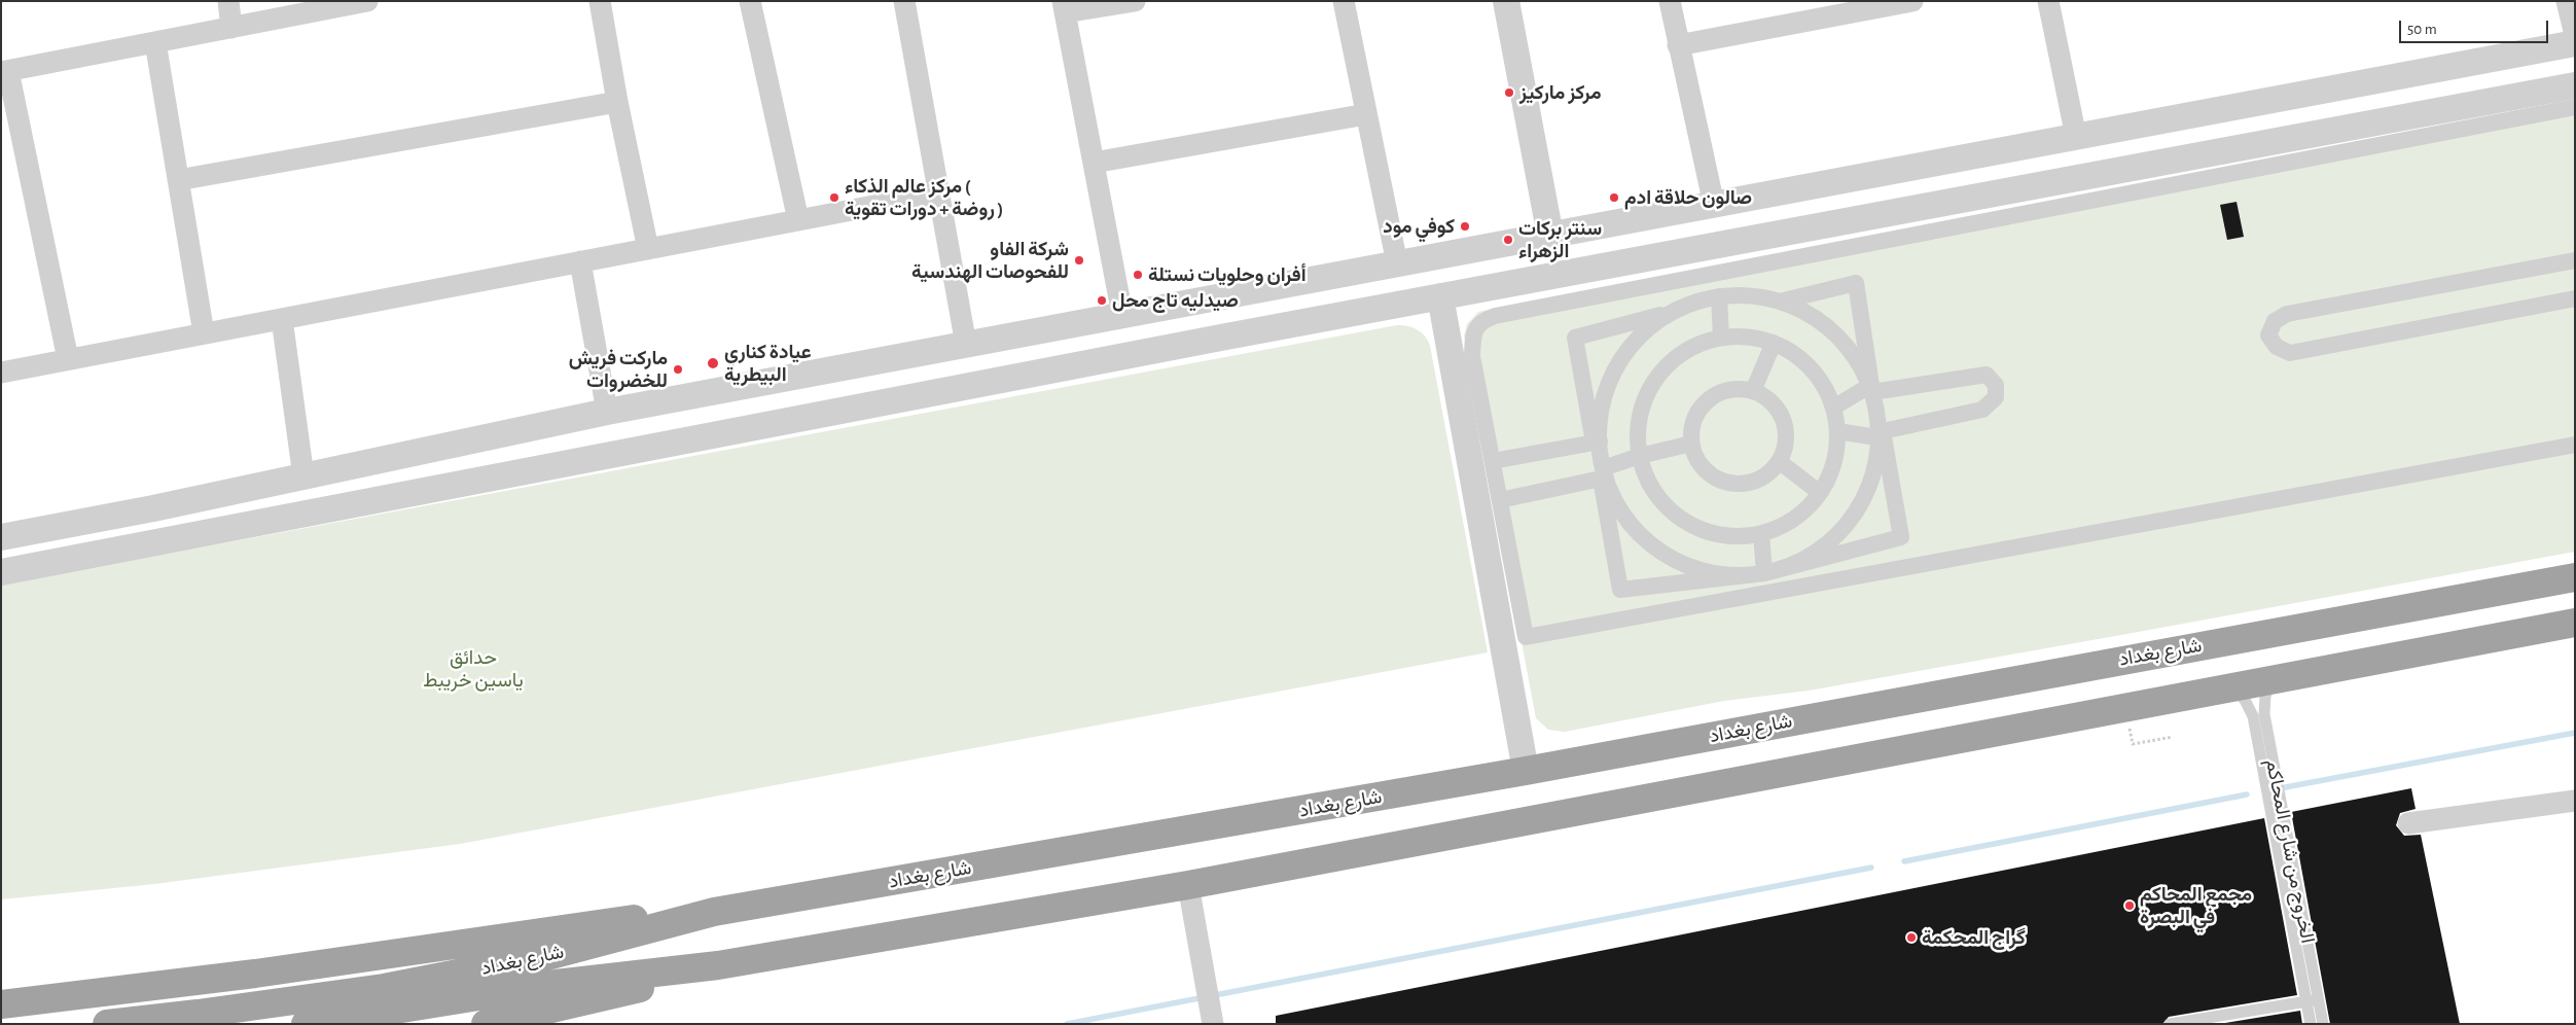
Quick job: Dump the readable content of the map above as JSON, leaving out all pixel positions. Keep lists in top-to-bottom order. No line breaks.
{"streets":{"highway":["شارع بغداد"],"lane":["الخروج من شارع المحاكم"]},"crossings":[["شارع بغداد","الخروج من شارع المحاكم"]],"parks":["حدائق ياسين خريبط"],"places":["مركز ماركيز","مركز عالم الذكاء ( روضة + دورات تقوية )","صالون حلاقة ادم","كوفي مود","سنتر بركات الزهراء","شركة الفاو للفحوصات الهندسية","أفران وحلويات نستلة","صيدليه تاج محل","عيادة كناري البيطرية","ماركت فريش للخضروات","مجمع المحاكم في البصرة","گراج المحكمة"],"scale_bar":"50 m"}
